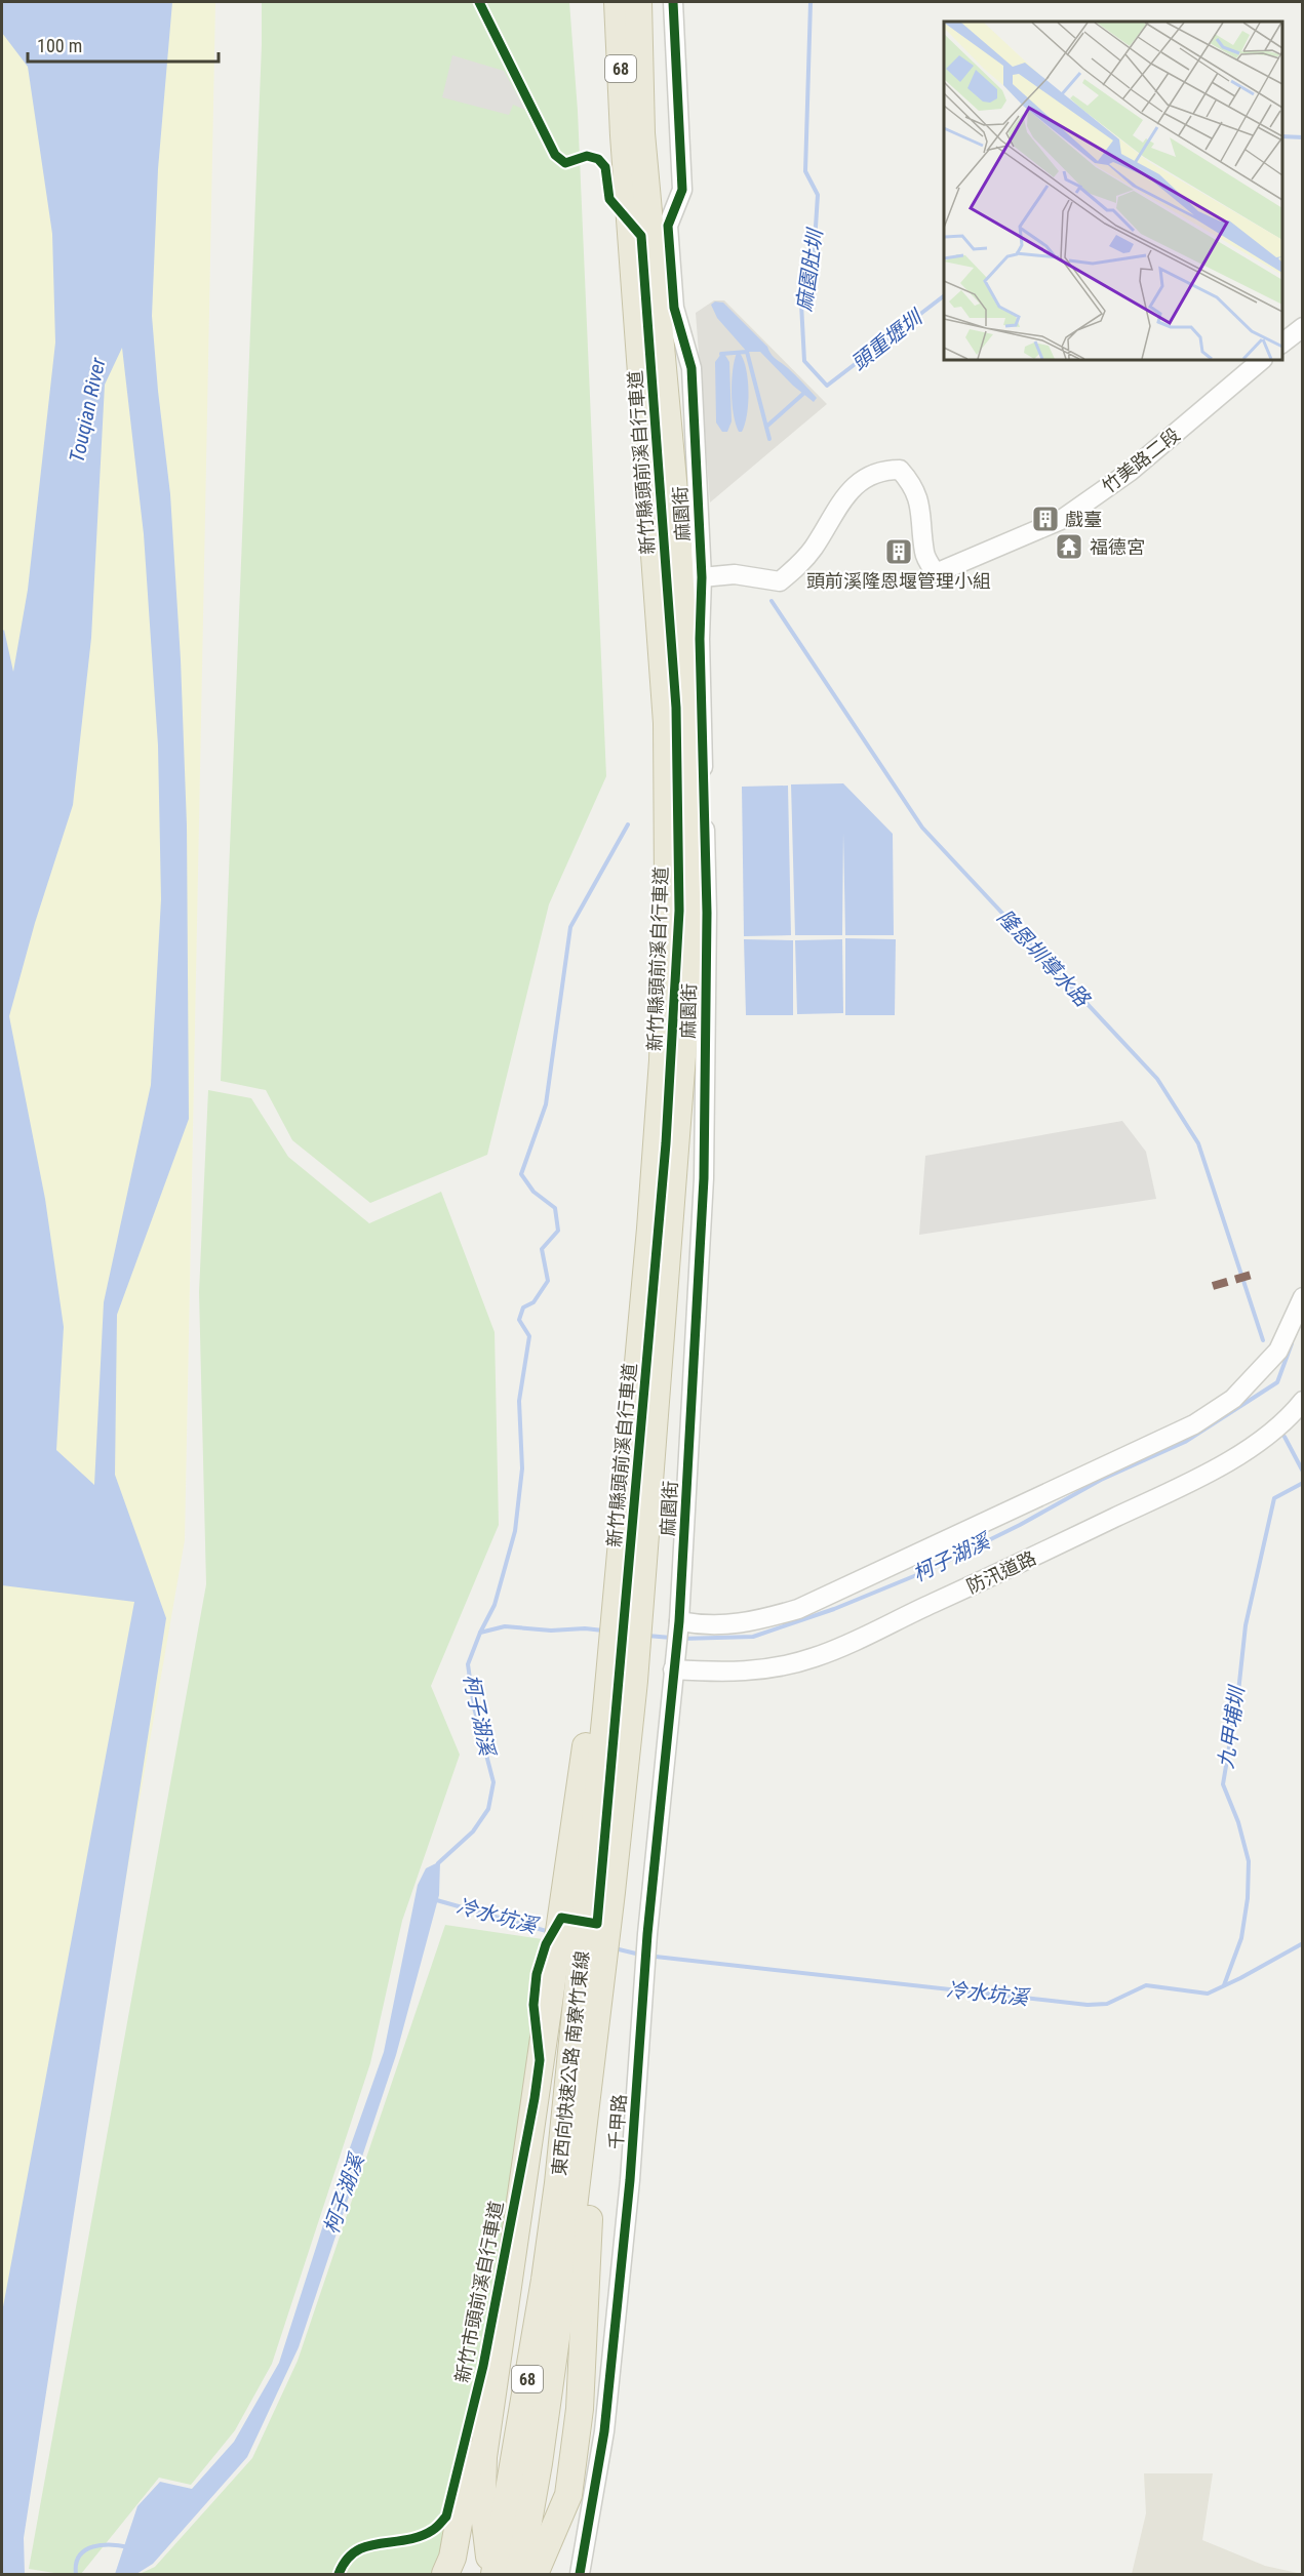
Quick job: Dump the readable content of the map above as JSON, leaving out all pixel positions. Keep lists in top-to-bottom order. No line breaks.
{"streets":{"highway":["68","東西向快速公路 南寮竹東線"],"street":["竹美路二段","麻園街","防汛道路","千甲路"],"cycle path":["新竹縣頭前溪自行車道"]},"crossings":[["竹美路二段","麻園街"],["麻園街","防汛道路"],["麻園街","千甲路"],["防汛道路","千甲路"]],"water":["麻園肚圳","頭重壢圳","Touqian River","隆恩圳導水路","柯子湖溪","九甲埔圳","冷水坑溪"],"places":{"building":["戲臺","頭前溪隆恩堰管理小組"],"temple":["福德宮"]},"scale_bar":"100 m"}
